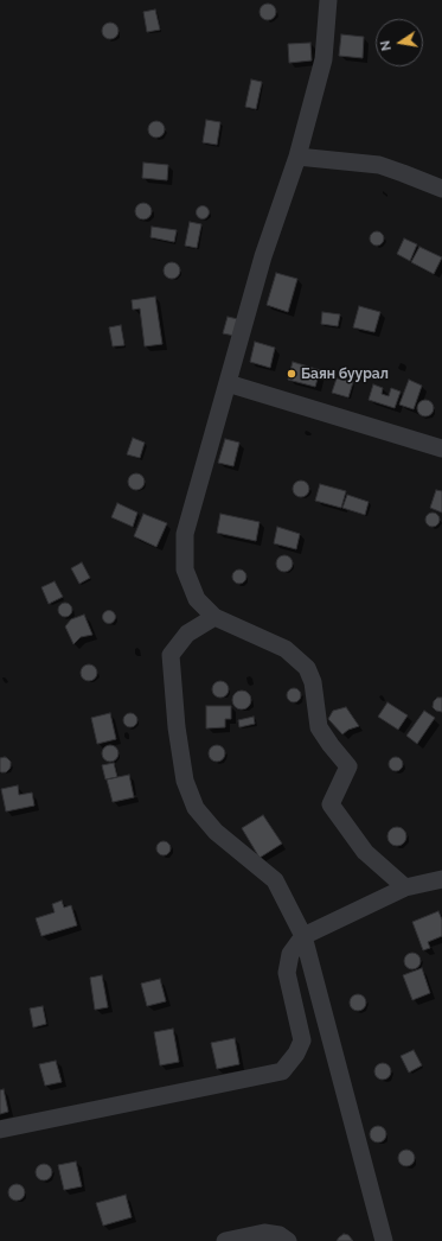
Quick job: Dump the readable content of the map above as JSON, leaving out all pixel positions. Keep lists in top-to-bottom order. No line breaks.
{"places":["Баян буурал"],"north":"left"}
